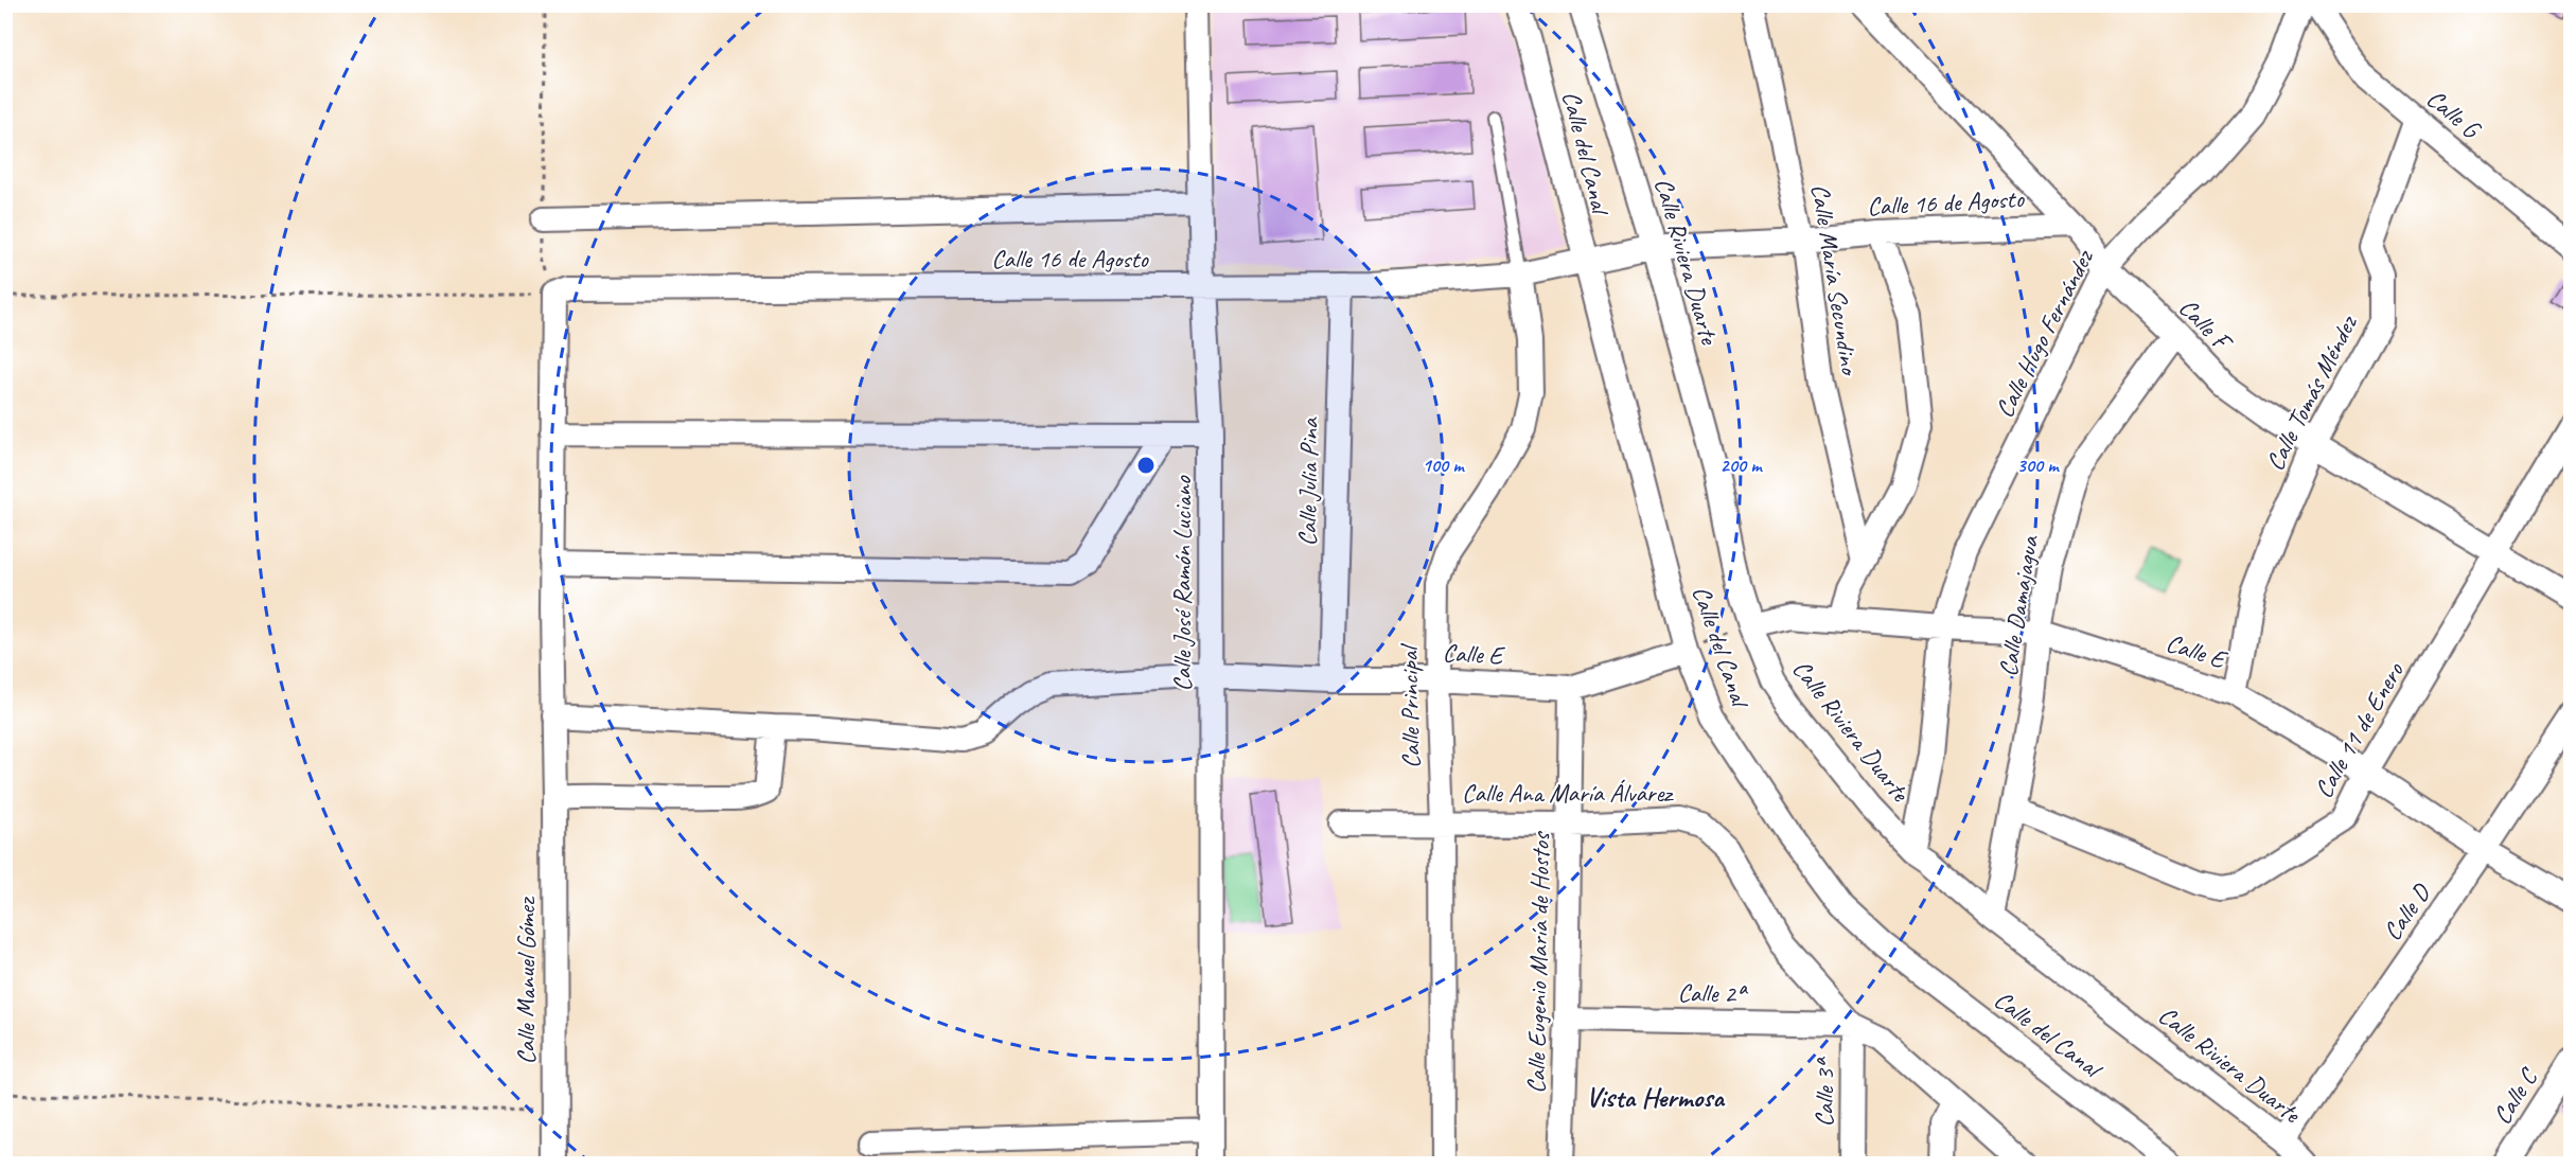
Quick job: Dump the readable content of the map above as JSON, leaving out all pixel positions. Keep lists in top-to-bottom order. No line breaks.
{"streets":{"street":["Calle G","Calle del Canal","Calle 16 de Agosto","Calle Riviera Duarte","Calle María Secundino","Calle F","Calle Hugo Fernández","Calle Tomás Méndez","Calle Julia Pina","Calle José Ramón Luciano","Calle Damajagua","Calle E","Calle Principal","Calle 11 de Enero","Calle Ana María Álvarez","Calle D","Calle Eugenio María de Hostos","Calle Manuel Gómez","Calle 2ª","Calle 3ª","Calle C"]},"crossings":[["Calle G","Calle Tomás Méndez"],["Calle del Canal","Calle 16 de Agosto"],["Calle del Canal","Calle E"],["Calle 16 de Agosto","Calle Riviera Duarte"],["Calle 16 de Agosto","Calle María Secundino"],["Calle 16 de Agosto","Calle F"],["Calle 16 de Agosto","Calle Julia Pina"],["Calle 16 de Agosto","Calle José Ramón Luciano"],["Calle 16 de Agosto","Calle Principal"],["Calle 16 de Agosto","Calle Manuel Gómez"],["Calle Riviera Duarte","Calle Hugo Fernández"],["Calle Riviera Duarte","Calle Damajagua"],["Calle Riviera Duarte","Calle E"],["Calle Riviera Duarte","Calle D"],["Calle F","Calle Hugo Fernández"],["Calle F","Calle Tomás Méndez"],["Calle F","Calle Damajagua"],["Calle F","Calle 11 de Enero"],["Calle Hugo Fernández","Calle E"],["Calle Tomás Méndez","Calle E"],["Calle Julia Pina","Calle E"],["Calle José Ramón Luciano","Calle E"],["Calle Damajagua","Calle E"],["Calle Damajagua","Calle 11 de Enero"],["Calle E","Calle Principal"],["Calle E","Calle 11 de Enero"],["Calle E","Calle D"],["Calle E","Calle Eugenio María de Hostos"],["Calle E","Calle Manuel Gómez"],["Calle Principal","Calle Ana María Álvarez"],["Calle Ana María Álvarez","Calle Eugenio María de Hostos"],["Calle Ana María Álvarez","Calle 2ª"],["Calle Ana María Álvarez","Calle 3ª"],["Calle Eugenio María de Hostos","Calle 2ª"],["Calle 2ª","Calle 3ª"]],"districts":["Vista Hermosa"],"rings":["100 m","200 m","300 m"]}
